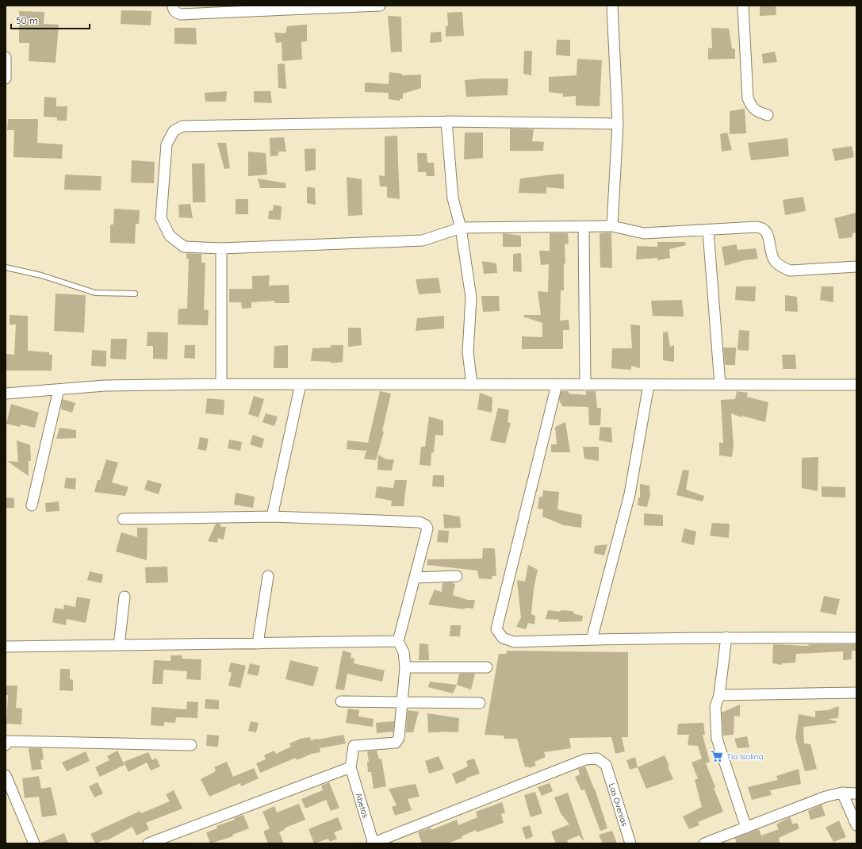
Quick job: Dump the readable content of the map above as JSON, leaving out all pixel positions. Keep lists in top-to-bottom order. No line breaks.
{"streets":{"street":["Las Ovenias","Abetos"]},"crossings":[["Las Ovenias","Abetos"]],"places":{"supermarket":["Tía Isolina"]},"scale_bar":"50 m"}
